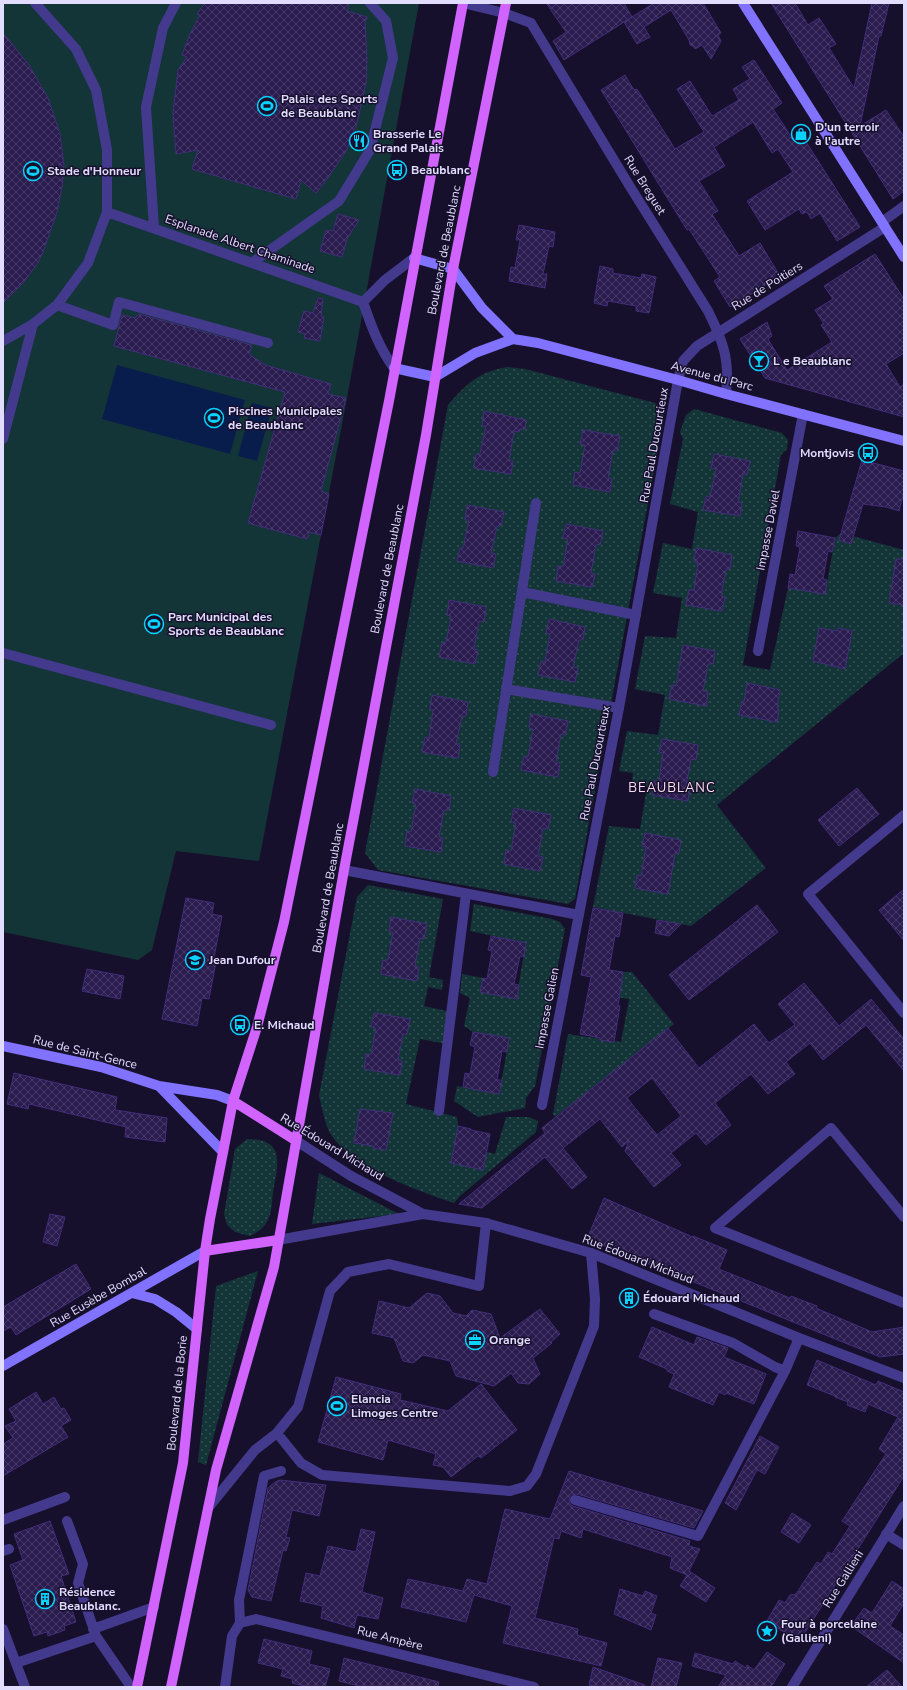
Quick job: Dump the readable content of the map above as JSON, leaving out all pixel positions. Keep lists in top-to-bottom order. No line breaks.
{"streets":{"main road":["Boulevard de Beaublanc","Avenue du Parc","Rue de Saint-Gence","Rue Édouard Michaud","Rue Eusèbe Bombal","Boulevard de la Borie"],"street":["Rue Breguet","Esplanade Albert Chaminade","Rue de Poitiers","Rue Paul Ducourtieux","Impasse Daviel","Impasse Galien","Rue Gallieni","Rue Ampère"]},"crossings":[["Rue Breguet","Boulevard de Beaublanc"],["Rue Breguet","Rue de Poitiers"],["Rue Breguet","Avenue du Parc"],["Boulevard de Beaublanc","Avenue du Parc"],["Boulevard de Beaublanc","Rue Édouard Michaud"],["Rue de Poitiers","Avenue du Parc"],["Rue de Poitiers","Rue Paul Ducourtieux"],["Avenue du Parc","Rue Paul Ducourtieux"],["Avenue du Parc","Impasse Daviel"],["Rue Paul Ducourtieux","Impasse Galien"],["Rue de Saint-Gence","Rue Édouard Michaud"],["Rue de Saint-Gence","Boulevard de la Borie"],["Rue Eusèbe Bombal","Boulevard de la Borie"]],"districts":["BEAUBLANC"],"places":{"sports":["Palais des Sports de Beaublanc","Stade d'Honneur","Piscines Municipales de Beaublanc","Parc Municipal des Sports de Beaublanc","Elancia Limoges Centre"],"shop":["D'un terroir à l'autre"],"restaurant":["Brasserie Le Grand Palais"],"bus stop":["Beaublanc","Montjovis","E. Michaud"],"bar":["L e Beaublanc"],"school or university":["Jean Dufour"],"building":["Édouard Michaud","Résidence Beaublanc."],"office":["Orange"],"place":["Four à porcelaine (Gallieni)"]}}
